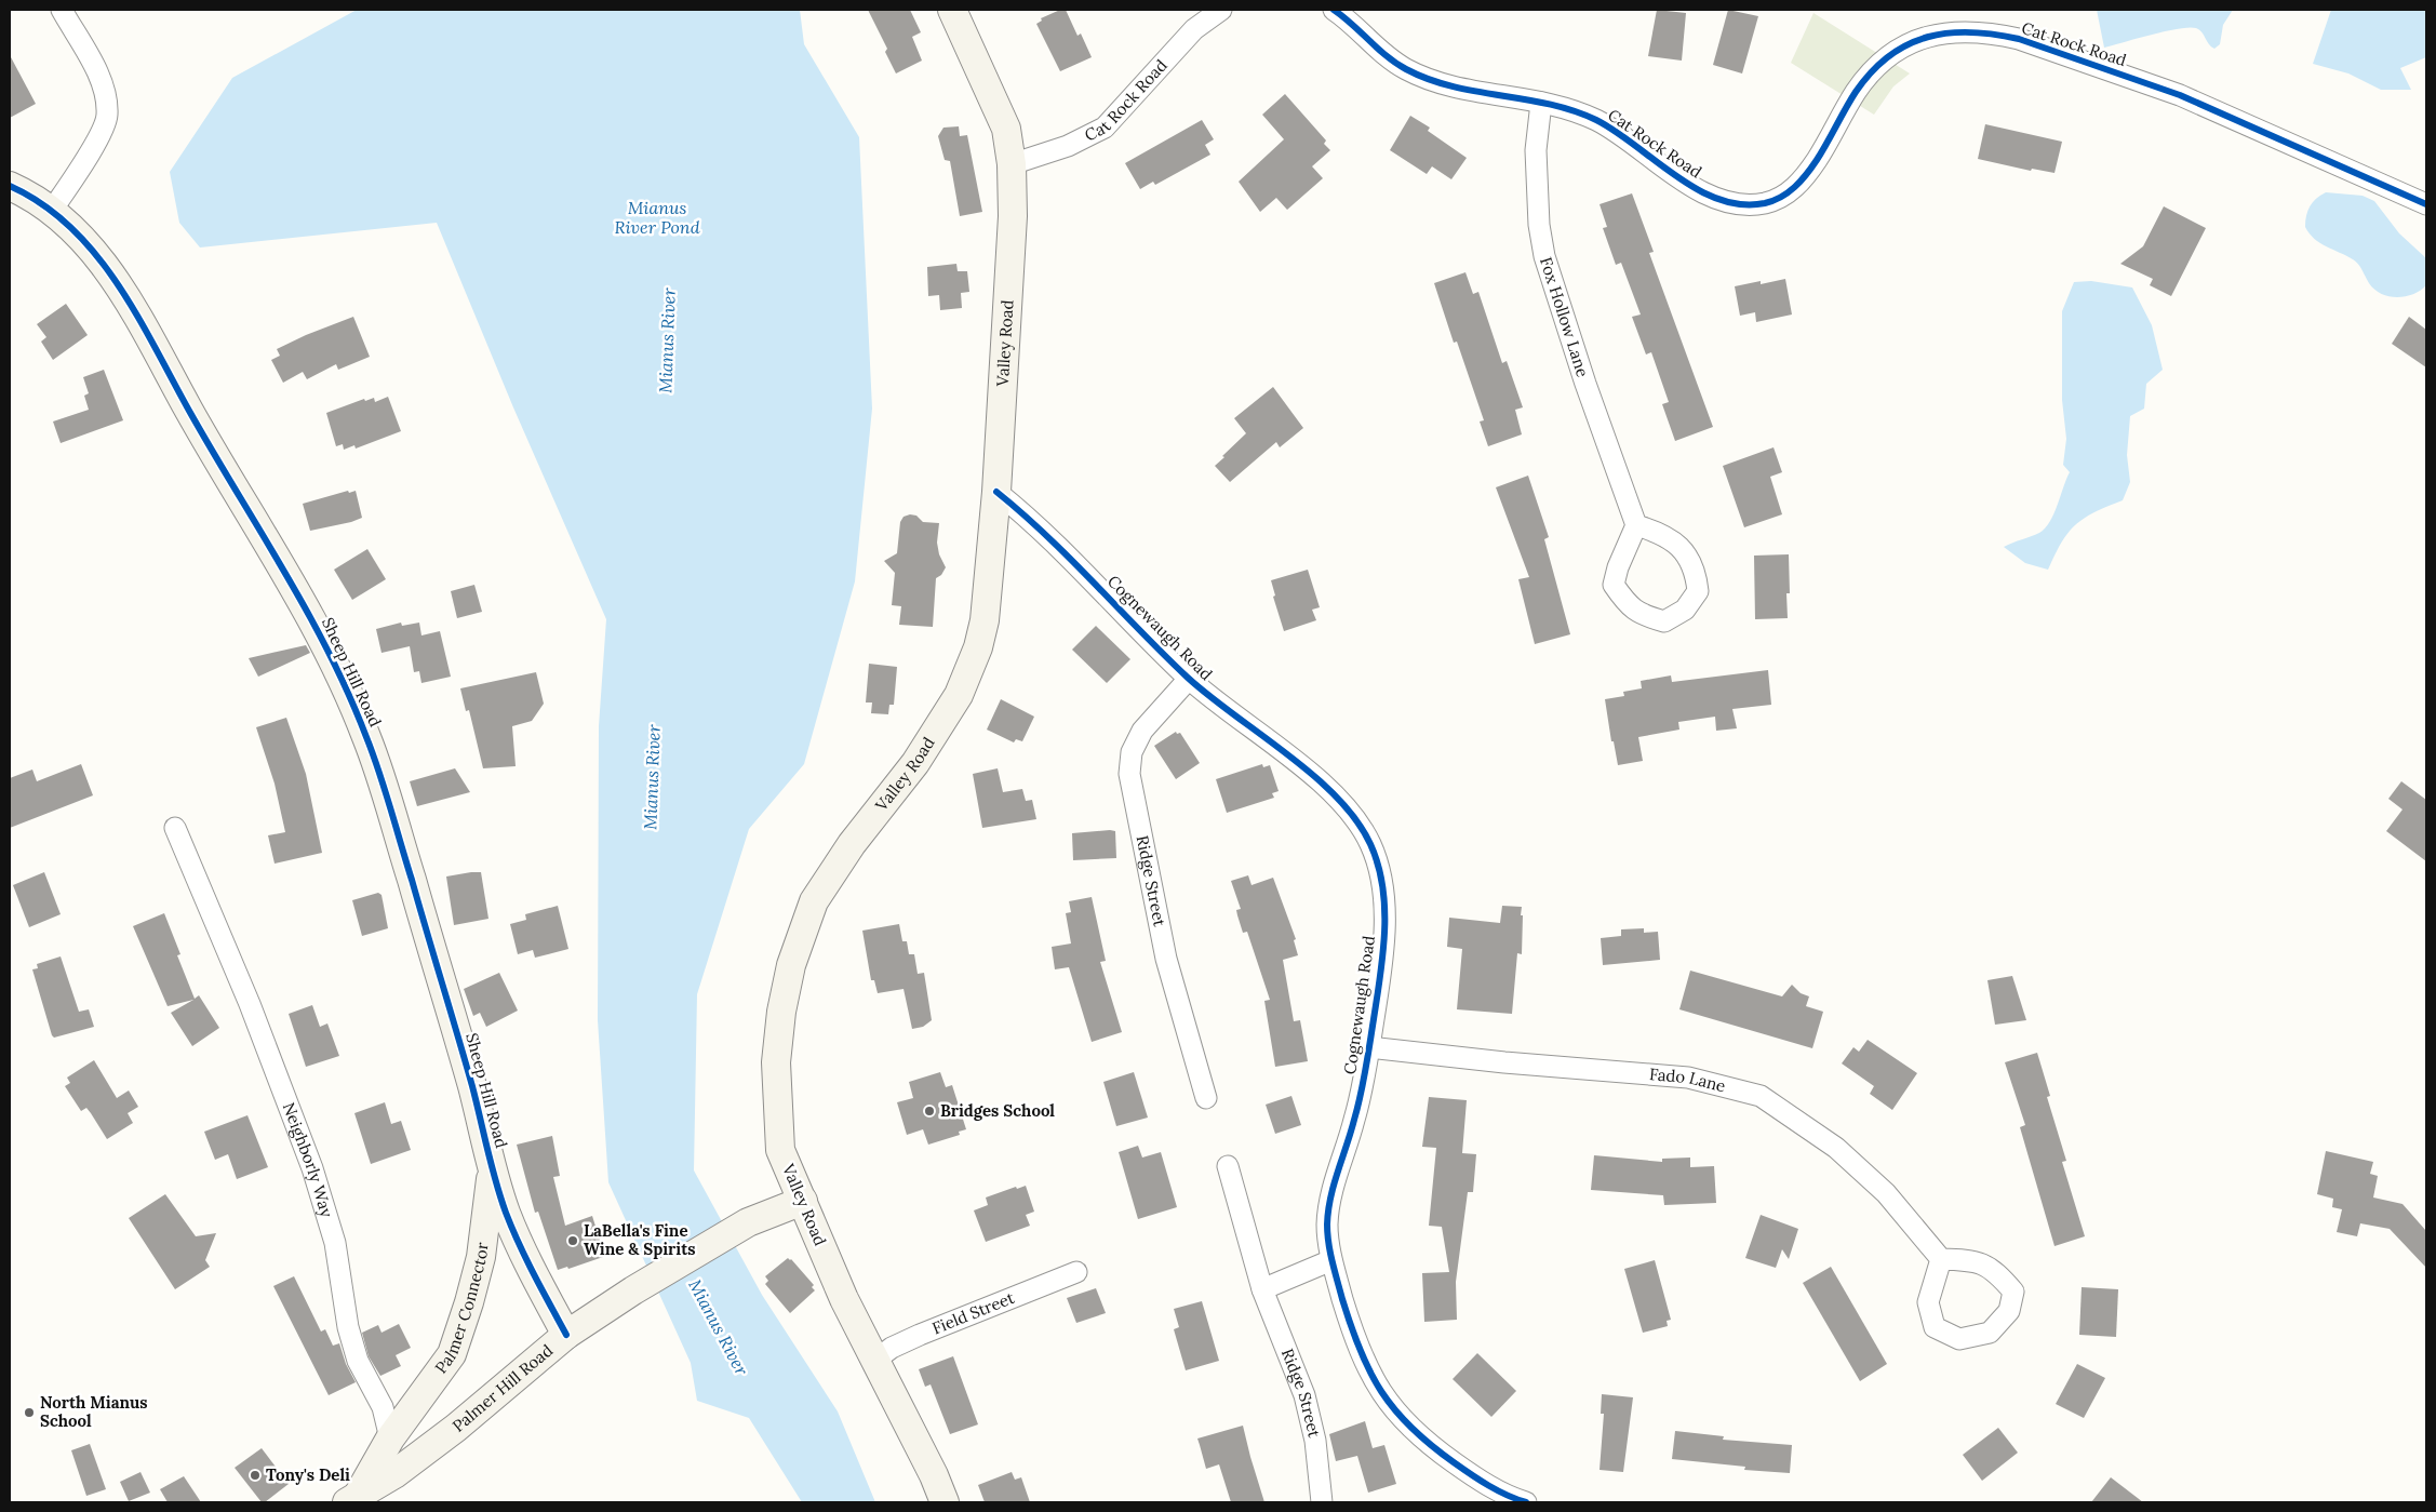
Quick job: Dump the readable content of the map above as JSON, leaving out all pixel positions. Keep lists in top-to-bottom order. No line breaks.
{"streets":{"street":["Cat Rock Road","Fox Hollow Lane","Valley Road","Cognewaugh Road","Sheep Hill Road","Ridge Street","Fado Lane","Neighborly Way","Palmer Connector","Field Street","Palmer Hill Road"]},"crossings":[["Cat Rock Road","Fox Hollow Lane"],["Cat Rock Road","Valley Road"],["Valley Road","Cognewaugh Road"],["Valley Road","Field Street"],["Valley Road","Palmer Hill Road"],["Cognewaugh Road","Ridge Street"],["Cognewaugh Road","Fado Lane"],["Sheep Hill Road","Palmer Connector"],["Sheep Hill Road","Palmer Hill Road"],["Neighborly Way","Palmer Connector"]],"water":["Mianus River Pond","Mianus River"],"places":["Bridges School","LaBella's Fine Wine & Spirits","North Mianus School","Tony's Deli"]}
